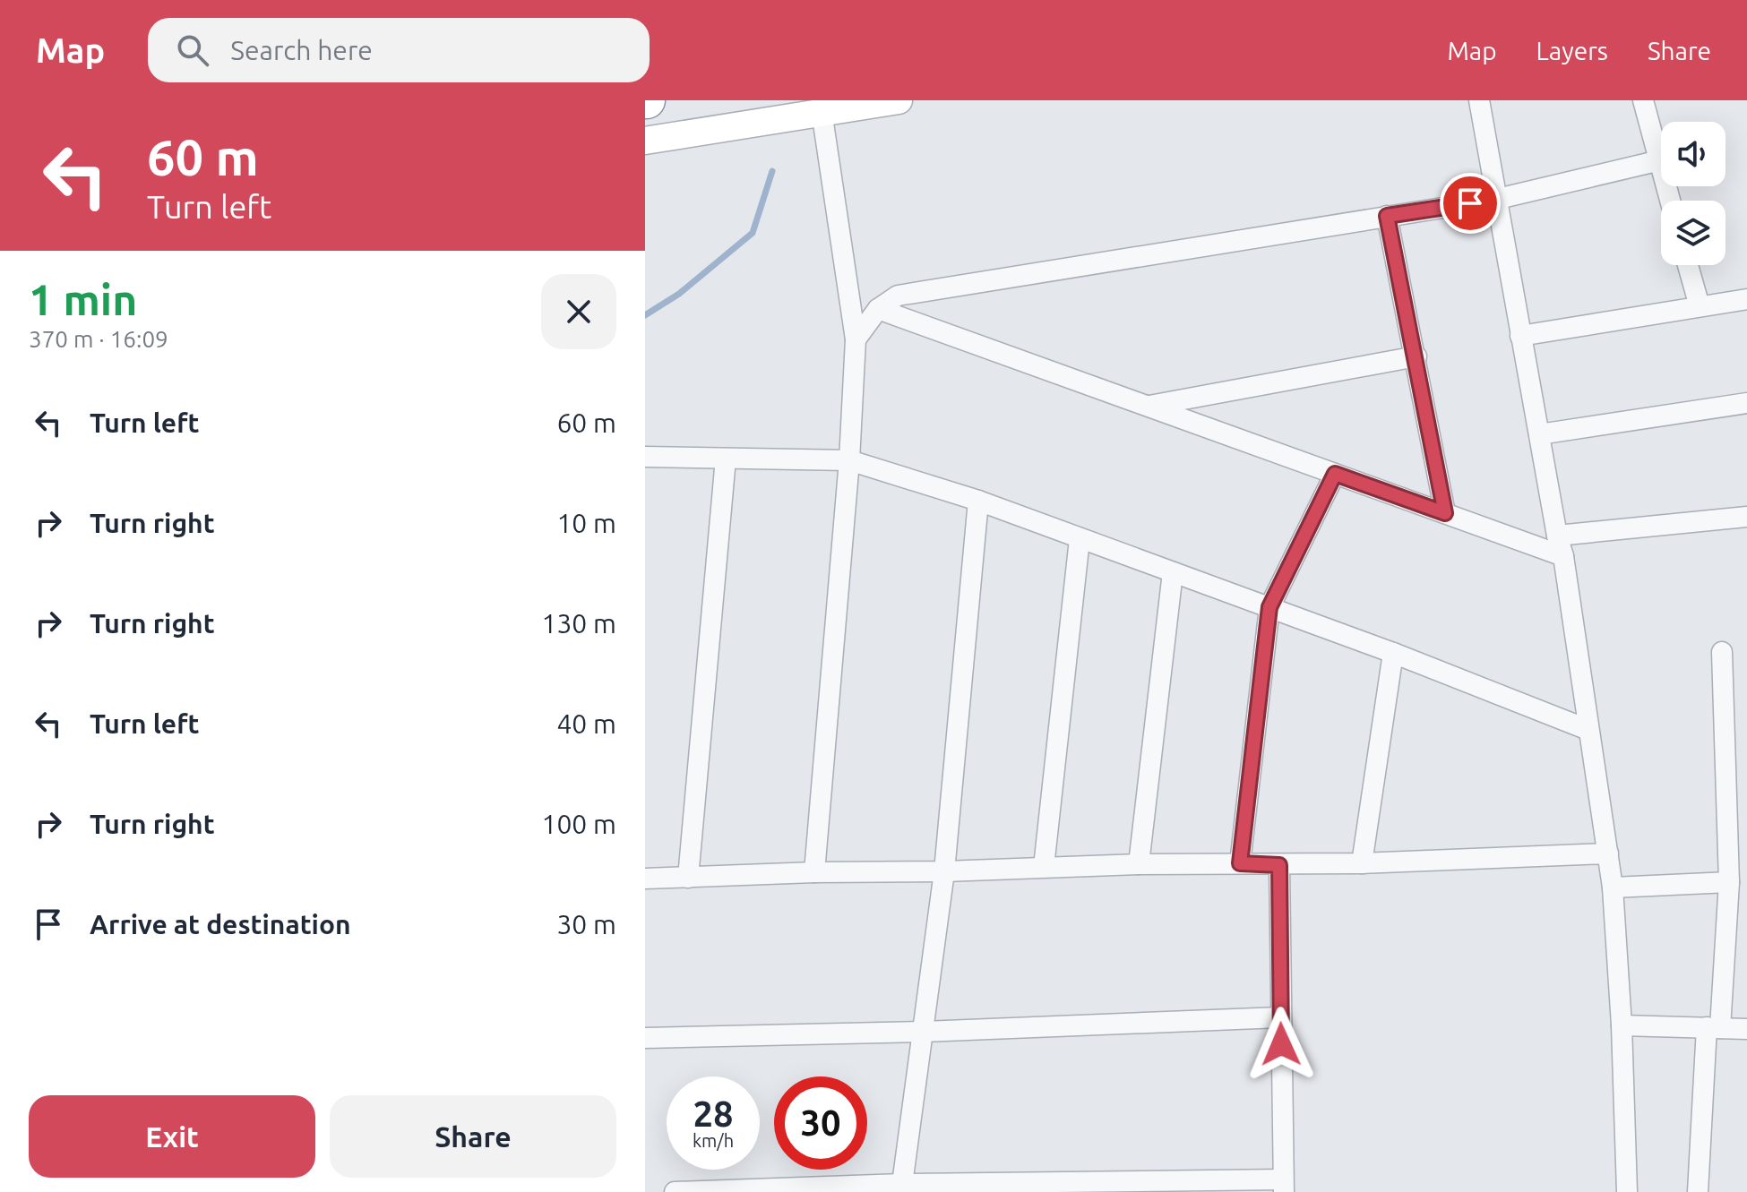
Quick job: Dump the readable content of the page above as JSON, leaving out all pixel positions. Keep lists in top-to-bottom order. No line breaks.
{"page":{"header":"Map","search":"Search here","nav":["Map","Layers","Share"],"turn":["60 m","Turn left"],"heading":["1 min","370 m · 16:09"],"list":[{"name":"Turn left","value":"60 m"},{"name":"Turn right","value":"10 m"},{"name":"Turn right","value":"130 m"},{"name":"Turn left","value":"40 m"},{"name":"Turn right","value":"100 m"},{"name":"Arrive at destination","value":"30 m"}],"speed":"28 km/h","limit":"30","buttons":["Exit","Share"]}}
